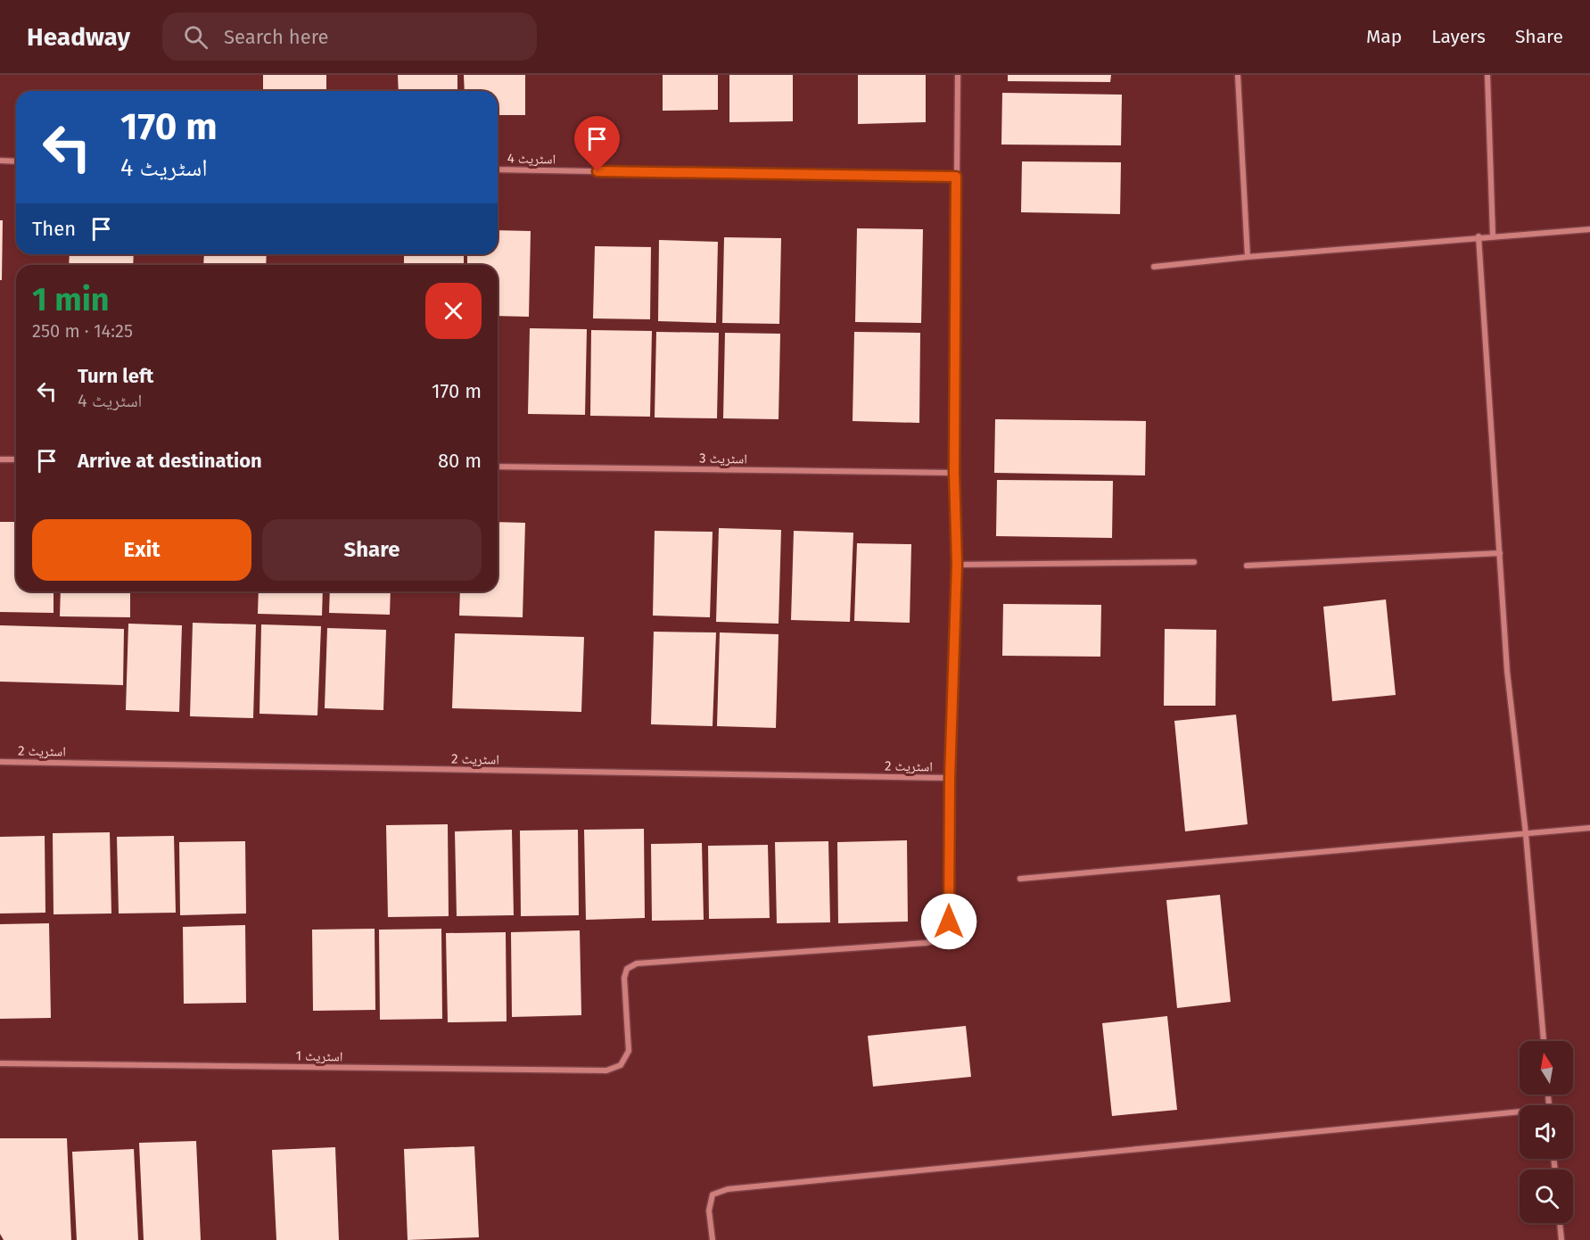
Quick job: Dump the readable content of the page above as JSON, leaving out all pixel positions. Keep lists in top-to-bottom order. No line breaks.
{"streets":{"street":["اسٹریٹ 4","اسٹریٹ 3","اسٹریٹ 2","اسٹریٹ 1"]},"crossings":[["اسٹریٹ 2","اسٹریٹ 1"]],"north":"top","page":{"header":"Headway","search":"Search here","nav":["Map","Layers","Share"],"turn":["170 m","اسٹریٹ 4"],"then":"Then","heading":["1 min","250 m · 14:25"],"list":[{"name":"Turn left","note":"اسٹریٹ 4","value":"170 m"},{"name":"Arrive at destination","value":"80 m"}],"buttons":["Exit","Share"]}}
